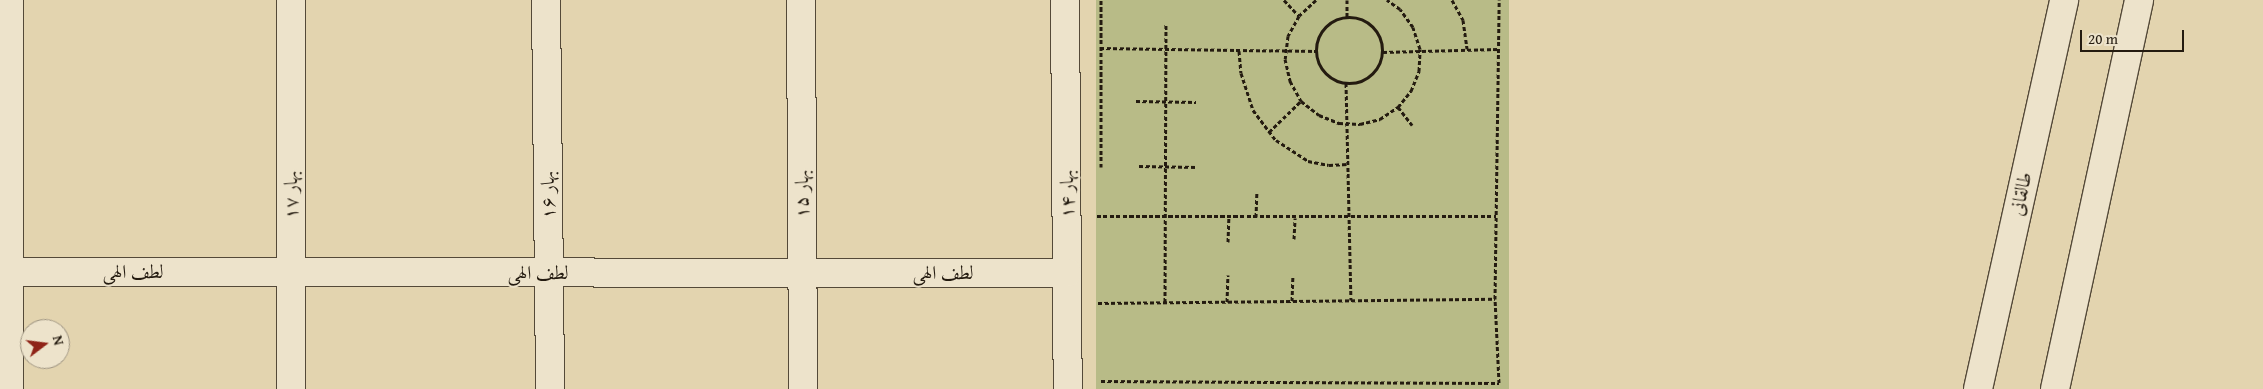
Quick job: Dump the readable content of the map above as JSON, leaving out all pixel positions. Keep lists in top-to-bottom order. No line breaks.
{"streets":{"street":["بهار ۱۵","بهار ۱۴","طالقانی","بهار ۱۷","بهار ۱۶","لطف الهی"]},"crossings":[["بهار ۱۵","لطف الهی"],["بهار ۱۴","لطف الهی"],["بهار ۱۷","لطف الهی"],["بهار ۱۶","لطف الهی"]],"scale_bar":"20 m","north":"right"}
